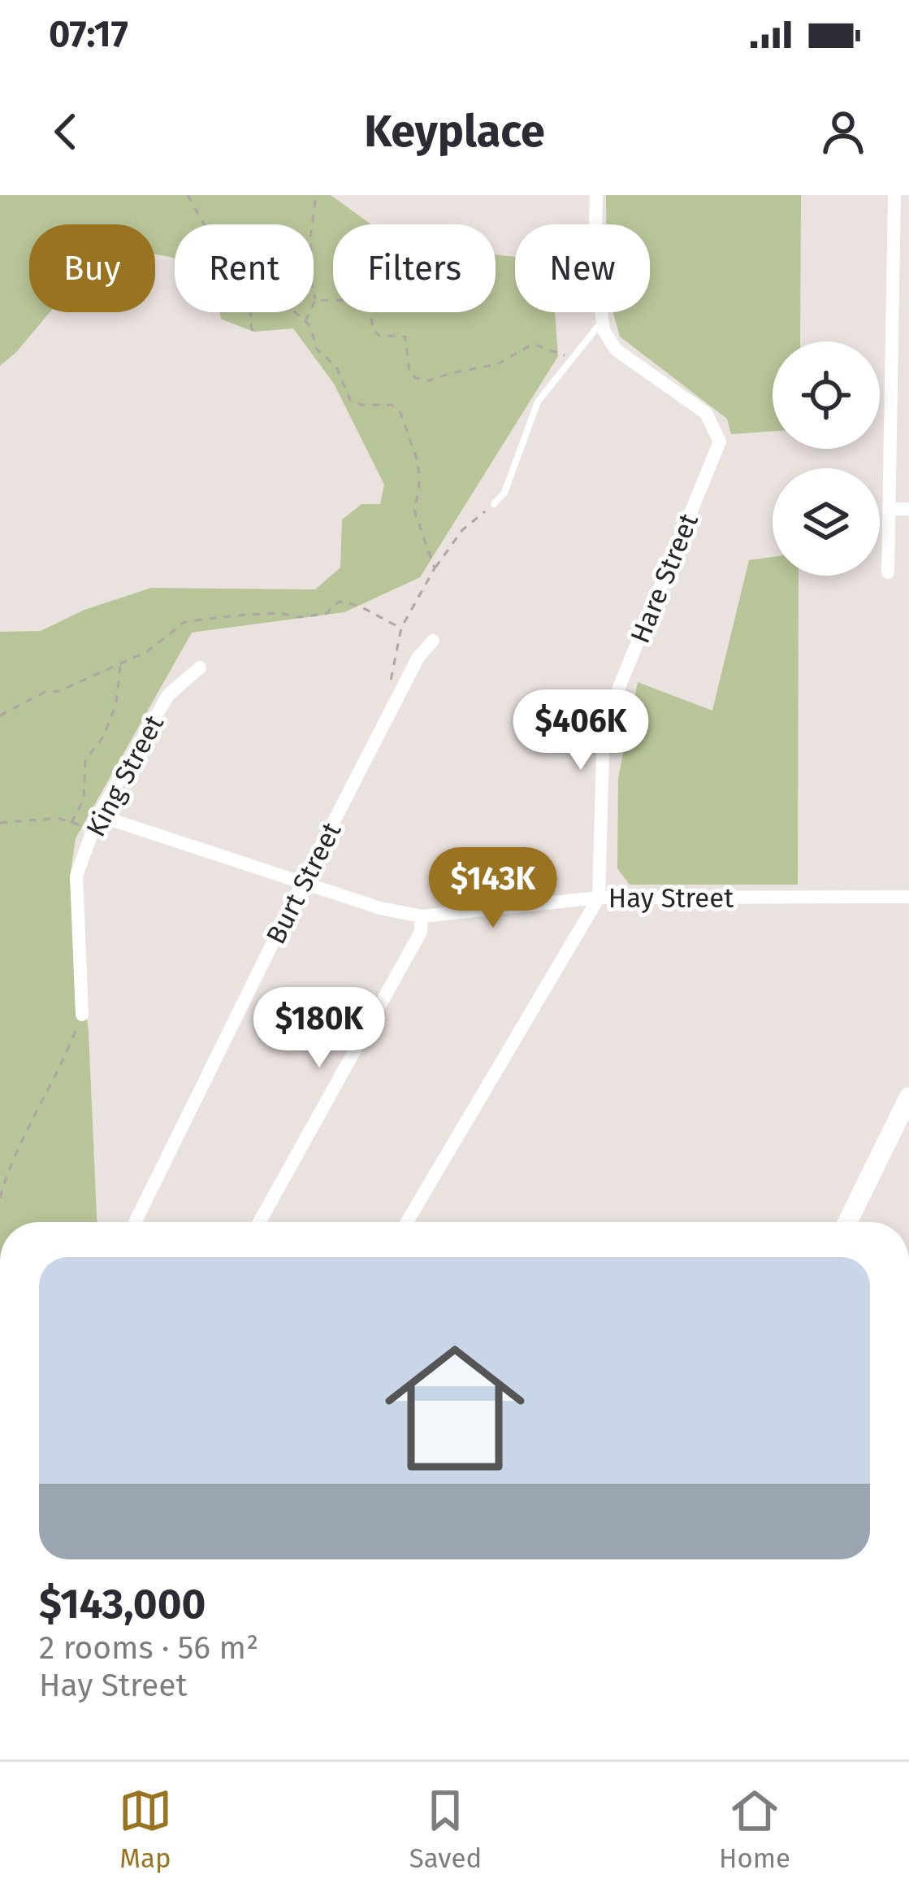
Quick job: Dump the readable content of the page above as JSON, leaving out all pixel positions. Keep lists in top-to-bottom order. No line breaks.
{"streets":{"street":["Hare Street","King Street","Burt Street","Hay Street"]},"crossings":[["Hare Street","Hay Street"],["King Street","Hay Street"],["Burt Street","Hay Street"]],"page":{"status":"07:17","header":"Keyplace","chip":["Buy","Rent","Filters","New"],"price":["$406K","$143K","$180K"],"list":[{"name":"$143,000","note":"2 rooms · 56 m² · Hay Street"}],"tabs":["Map","Saved","Home"]}}
